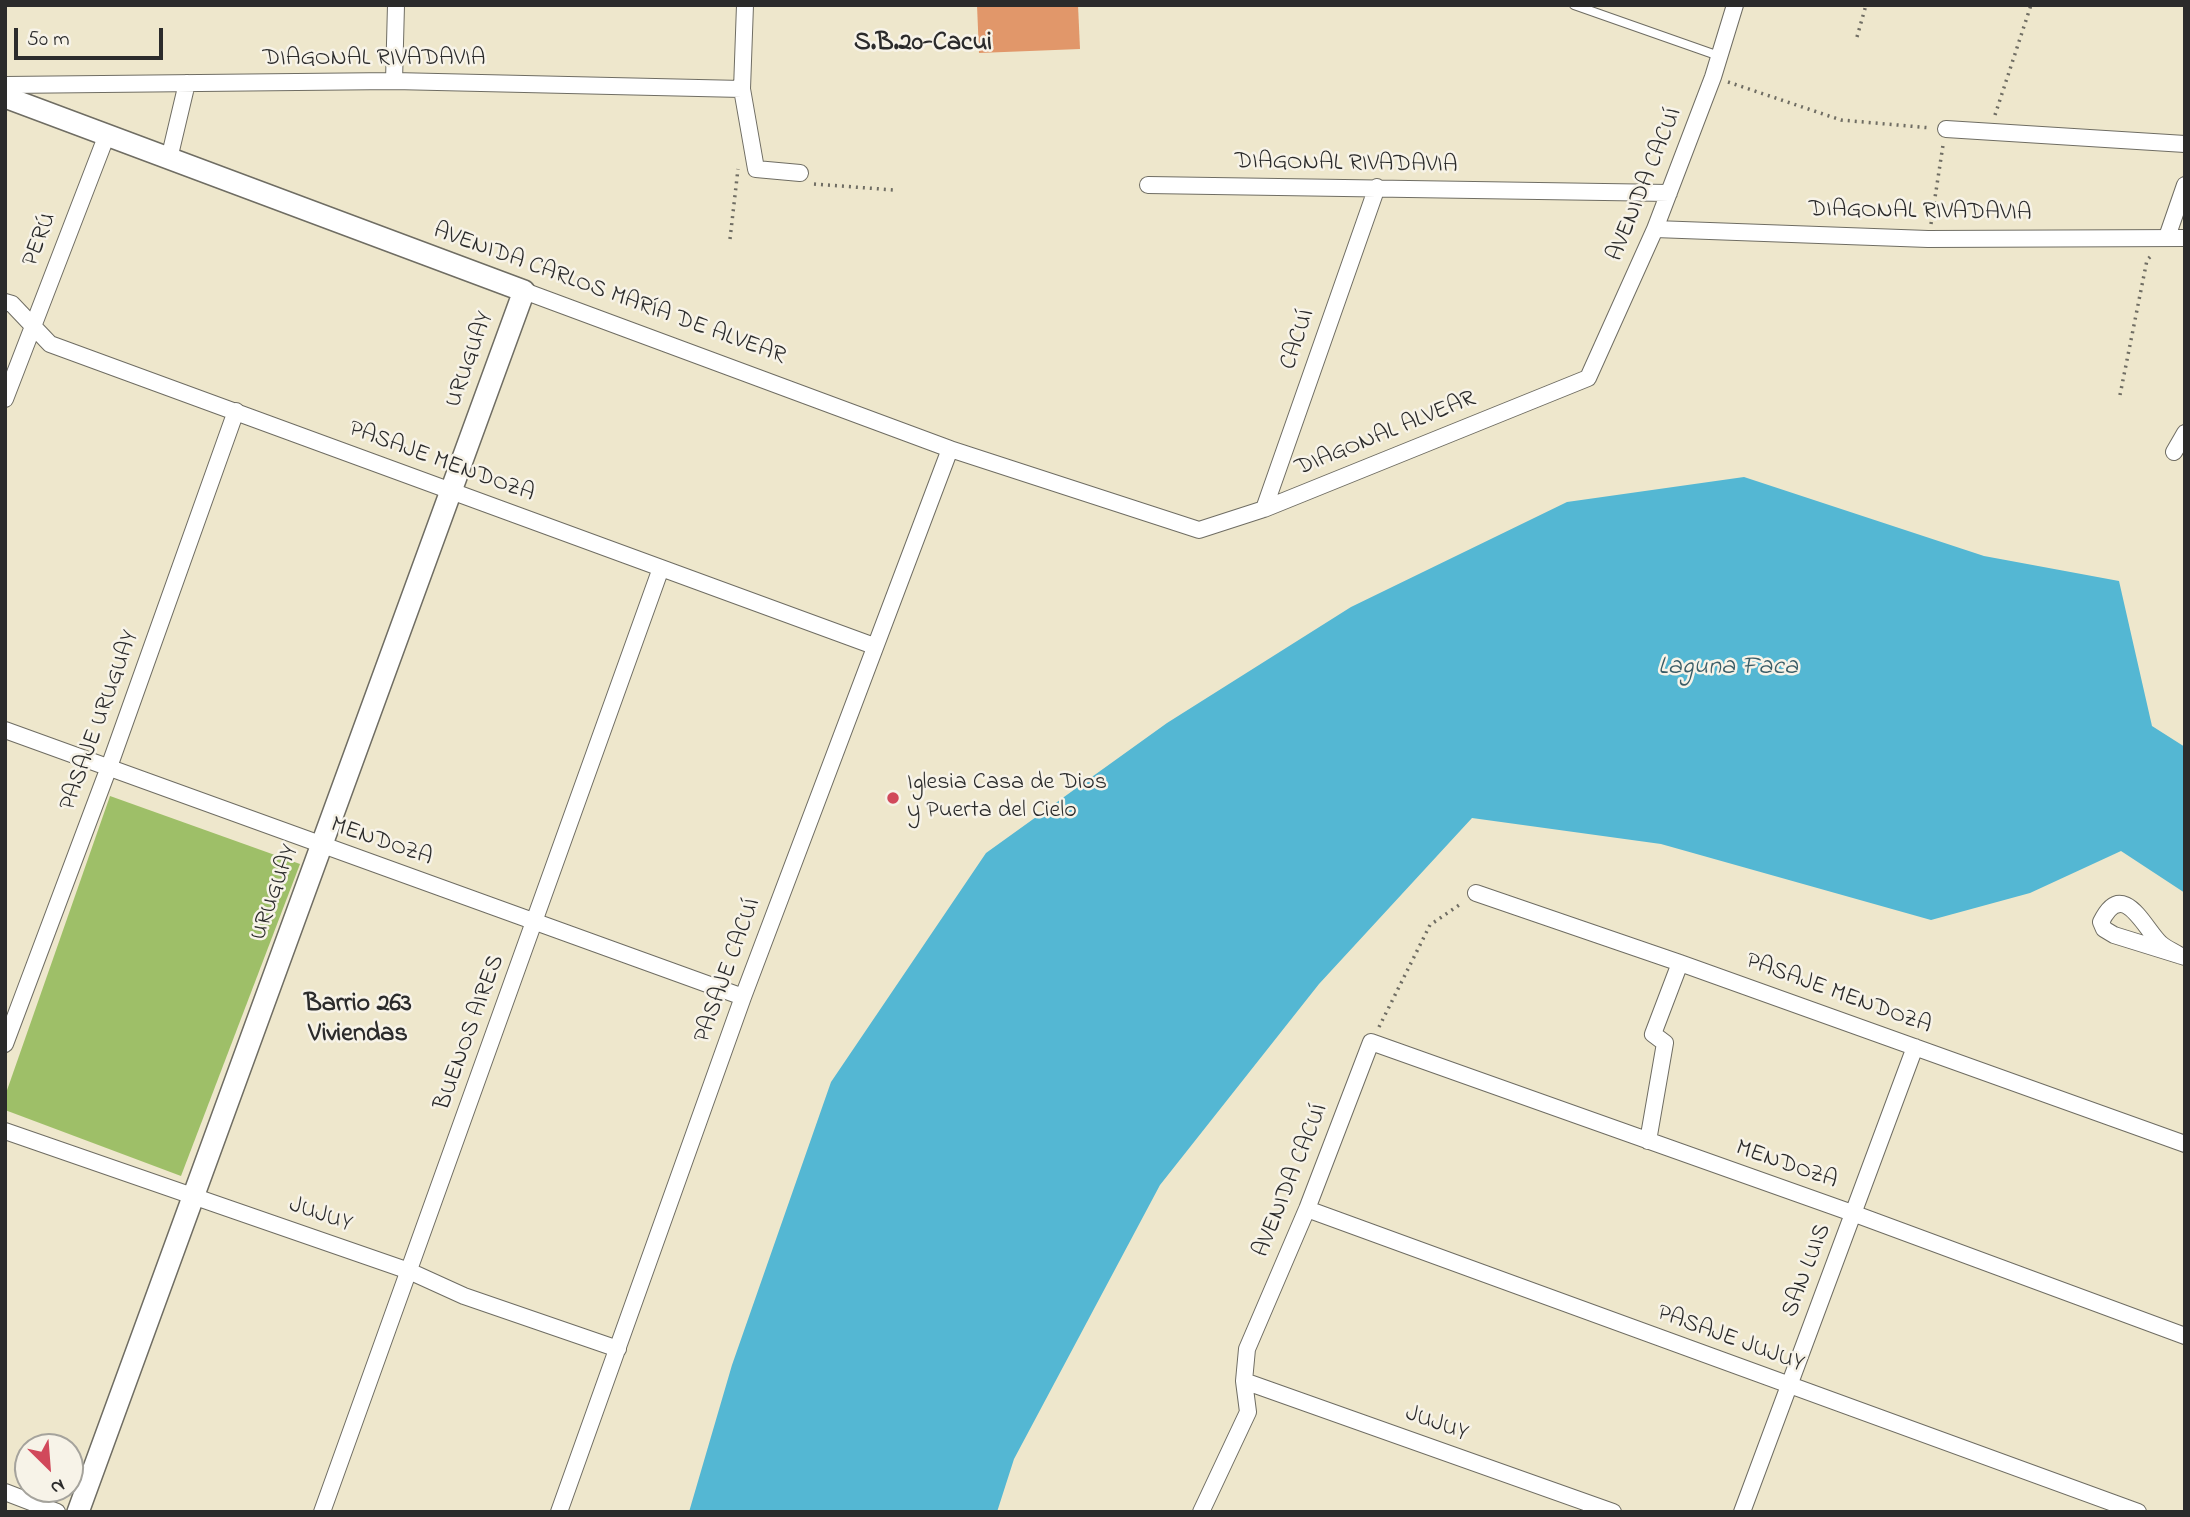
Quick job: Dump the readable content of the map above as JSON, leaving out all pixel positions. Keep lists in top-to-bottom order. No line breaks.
{"streets":{"street":["DIAGONAL RIVADAVIA","AVENIDA CACUÍ","PERÚ","AVENIDA CARLOS MARÍA DE ALVEAR","CACUÍ","URUGUAY","DIAGONAL ALVEAR","PASAJE MENDOZA","PASAJE URUGUAY","MENDOZA","PASAJE CACUÍ","BUENOS AIRES","JUJUY","SAN LUIS","PASAJE JUJUY"]},"crossings":[["DIAGONAL RIVADAVIA","AVENIDA CACUÍ"],["DIAGONAL RIVADAVIA","CACUÍ"],["AVENIDA CACUÍ","DIAGONAL ALVEAR"],["AVENIDA CACUÍ","MENDOZA"],["AVENIDA CACUÍ","JUJUY"],["AVENIDA CACUÍ","PASAJE JUJUY"],["PERÚ","AVENIDA CARLOS MARÍA DE ALVEAR"],["PERÚ","PASAJE MENDOZA"],["AVENIDA CARLOS MARÍA DE ALVEAR","URUGUAY"],["AVENIDA CARLOS MARÍA DE ALVEAR","DIAGONAL ALVEAR"],["AVENIDA CARLOS MARÍA DE ALVEAR","PASAJE CACUÍ"],["CACUÍ","DIAGONAL ALVEAR"],["URUGUAY","PASAJE MENDOZA"],["URUGUAY","MENDOZA"],["URUGUAY","JUJUY"],["PASAJE MENDOZA","PASAJE URUGUAY"],["PASAJE MENDOZA","PASAJE CACUÍ"],["PASAJE MENDOZA","BUENOS AIRES"],["PASAJE MENDOZA","SAN LUIS"],["PASAJE URUGUAY","MENDOZA"],["MENDOZA","PASAJE CACUÍ"],["MENDOZA","BUENOS AIRES"],["MENDOZA","SAN LUIS"],["PASAJE CACUÍ","JUJUY"],["BUENOS AIRES","JUJUY"],["SAN LUIS","PASAJE JUJUY"]],"districts":["S.B.20-Cacui","Barrio 263 Viviendas"],"water":["Laguna Faca"],"places":["Iglesia Casa de Dios y Puerta del Cielo"],"scale_bar":"50 m","north":"bottom right"}
